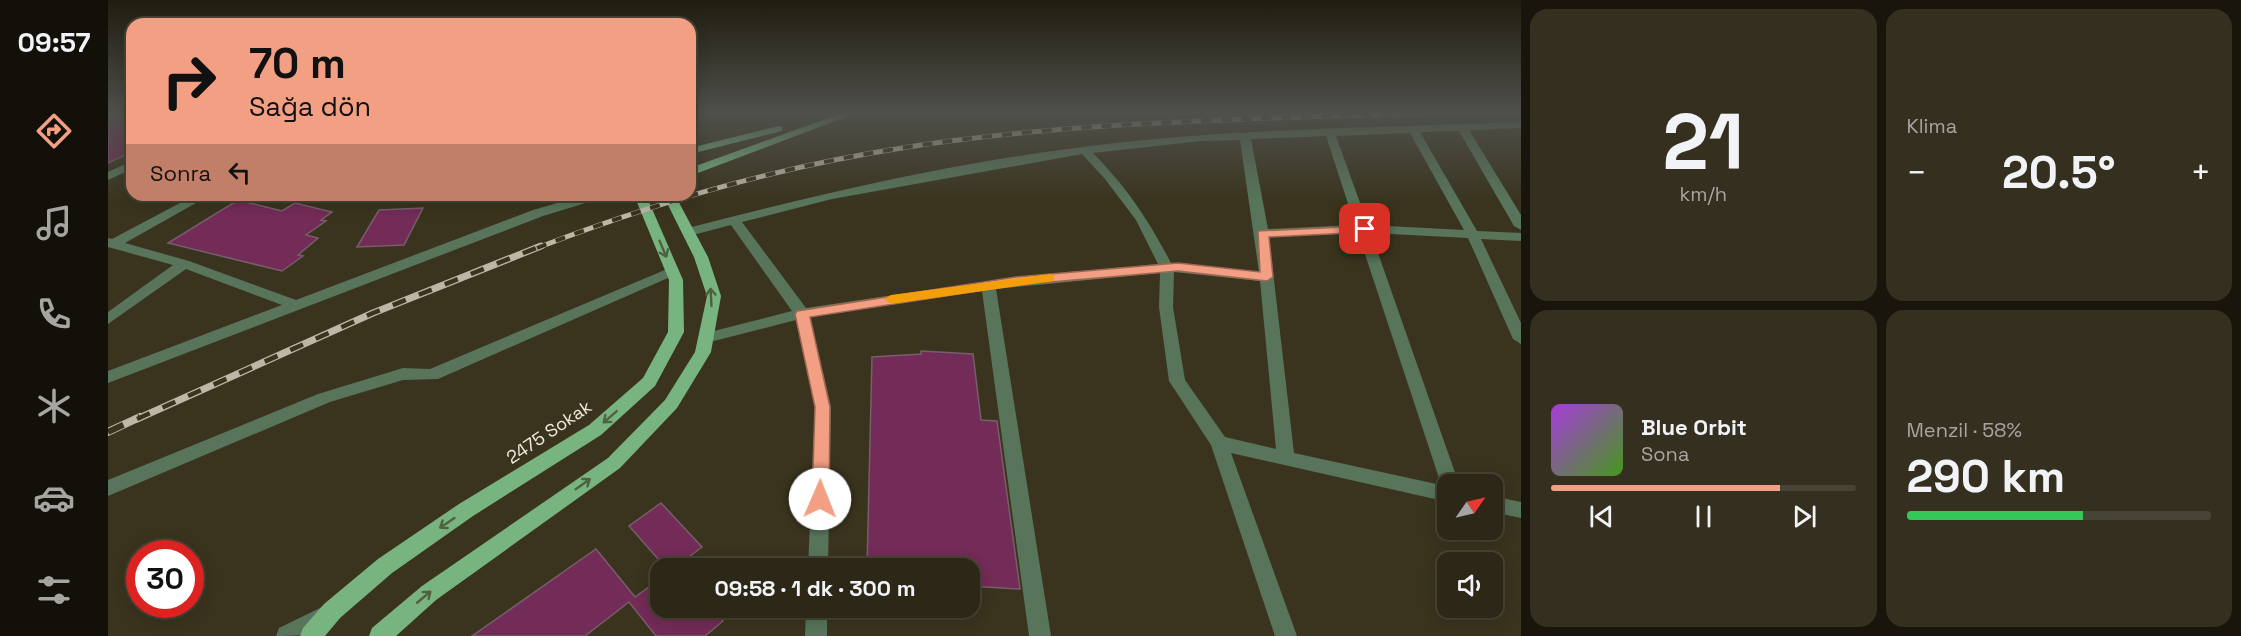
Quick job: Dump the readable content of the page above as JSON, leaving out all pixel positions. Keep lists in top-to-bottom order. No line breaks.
{"streets":{"main road":["2475 Sokak"]},"north":"top right","page":{"tabs":"09:57","tile":[["21","km/h"],"Klima",["Menzil · 58%","290 km"]],"turn":["70 m","Sağa dön"],"then":"Sonra","heat":["−","20.5°","+"],"song":["Blue Orbit","Sona"],"limit":"30","trip":"09:58 · 1 dk · 300 m"}}
